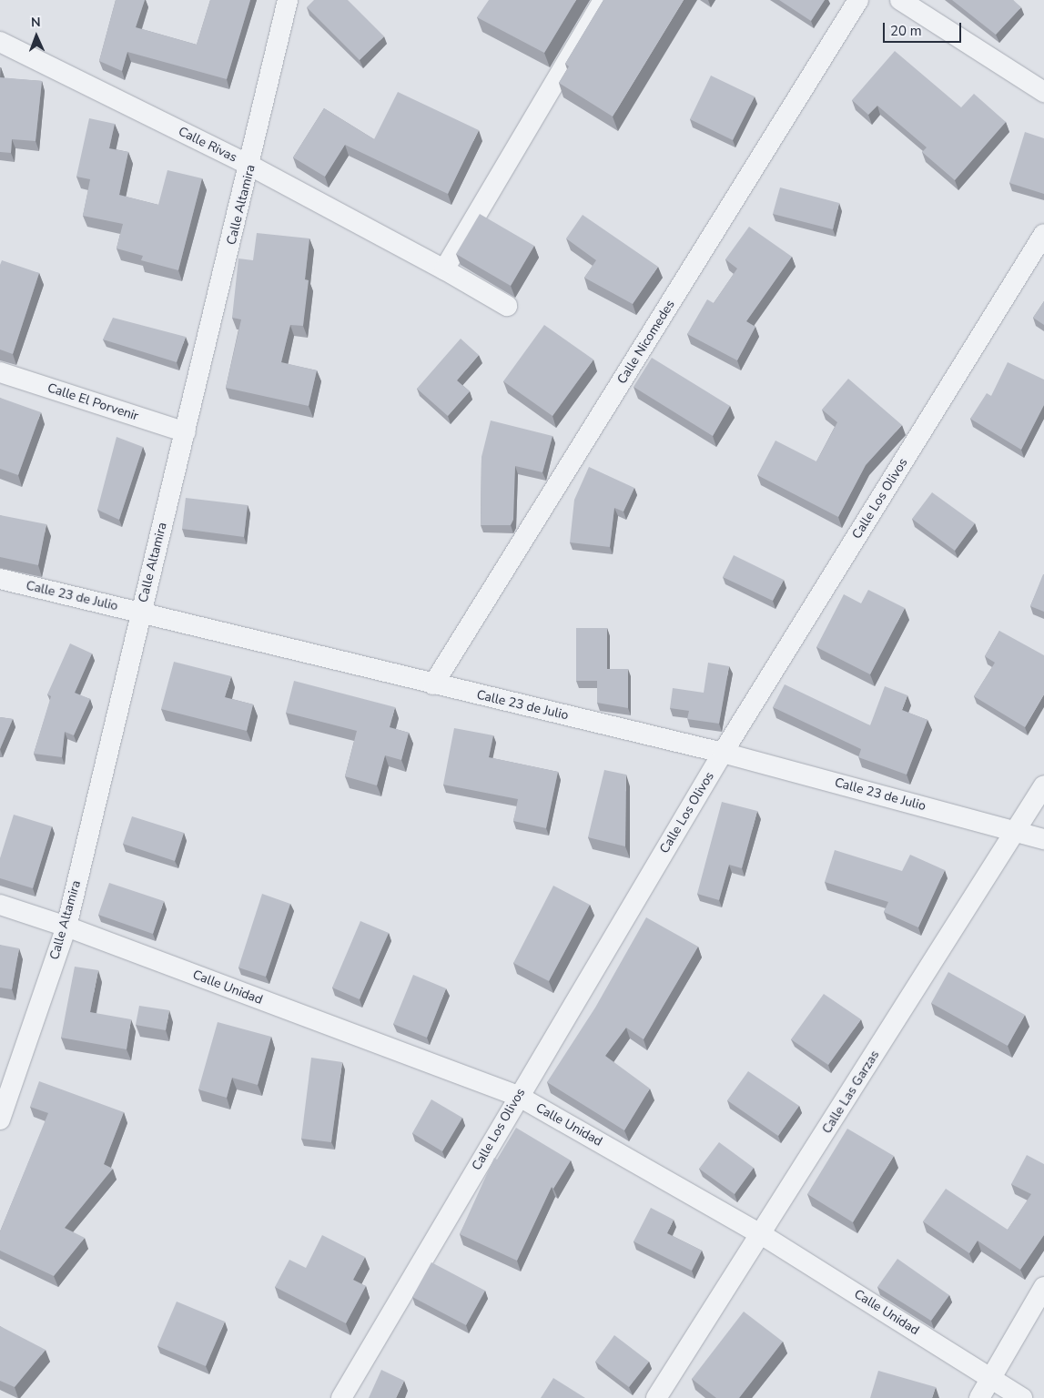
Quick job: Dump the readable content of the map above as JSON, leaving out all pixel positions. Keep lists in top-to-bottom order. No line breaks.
{"streets":{"street":["Calle Rivas","Calle Altamira","Calle Nicomedes","Calle El Porvenir","Calle Los Olivos","Calle 23 de Julio","Calle Unidad","Calle Las Garzas"]},"crossings":[["Calle Rivas","Calle Altamira"],["Calle Altamira","Calle El Porvenir"],["Calle Altamira","Calle 23 de Julio"],["Calle Altamira","Calle Unidad"],["Calle Nicomedes","Calle 23 de Julio"],["Calle Los Olivos","Calle 23 de Julio"],["Calle Los Olivos","Calle Unidad"],["Calle 23 de Julio","Calle Las Garzas"],["Calle Unidad","Calle Las Garzas"]],"scale_bar":"20 m","north":"top"}
